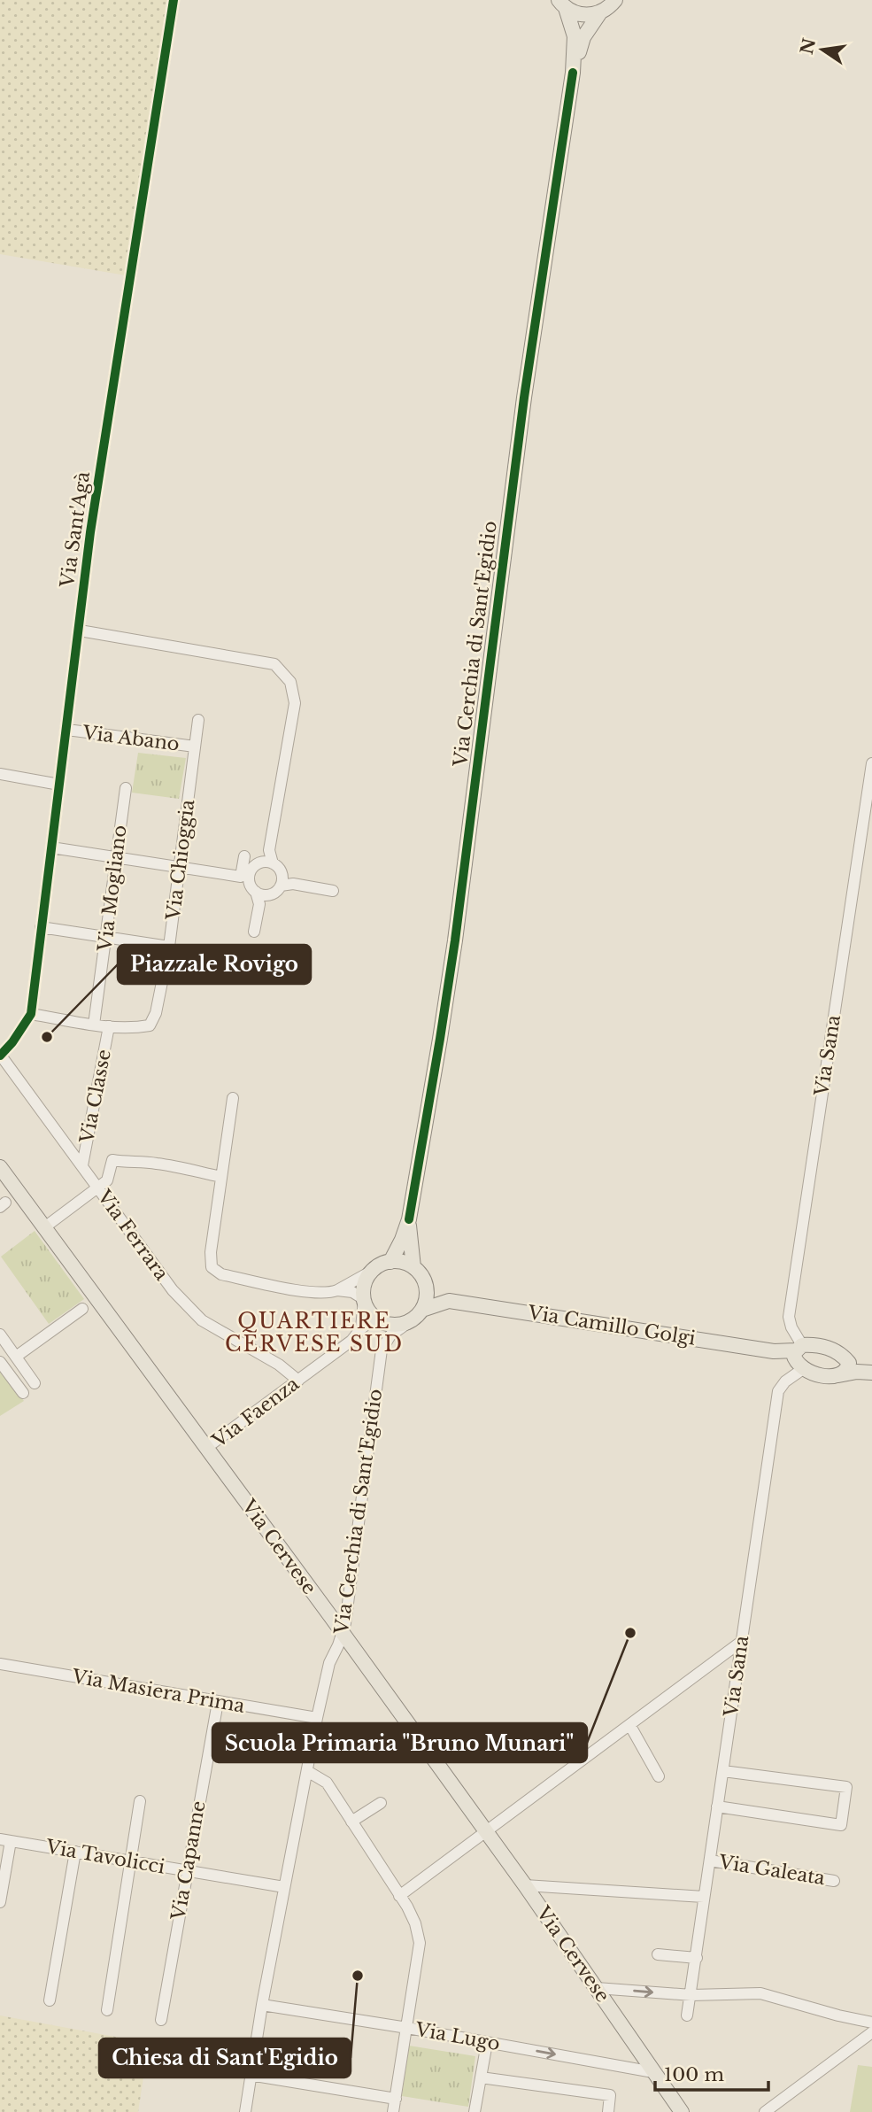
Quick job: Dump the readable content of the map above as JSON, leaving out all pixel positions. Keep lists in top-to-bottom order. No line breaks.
{"streets":{"main road":["Via Cerchia di Sant'Egidio","Via Camillo Golgi","Via Cervese"],"street":["Via Sant'Agà","Via Abano","Via Chioggia","Via Mogliano","Via Sana","Via Classe","Via Ferrara","Via Faenza","Via Masiera Prima","Via Tavolicci","Via Capanne","Via Galeata","Via Lugo"]},"crossings":[["Via Sant'Agà","Via Abano"],["Via Sant'Agà","Via Chioggia"],["Via Cerchia di Sant'Egidio","Via Camillo Golgi"],["Via Cerchia di Sant'Egidio","Via Cervese"],["Via Cerchia di Sant'Egidio","Via Masiera Prima"],["Via Cerchia di Sant'Egidio","Via Tavolicci"],["Via Cerchia di Sant'Egidio","Via Lugo"],["Via Abano","Via Chioggia"],["Via Chioggia","Via Mogliano"],["Via Chioggia","Via Classe"],["Via Sana","Via Camillo Golgi"],["Via Sana","Via Galeata"],["Via Classe","Via Ferrara"],["Via Ferrara","Via Faenza"],["Via Faenza","Via Cervese"],["Via Cervese","Via Lugo"],["Via Masiera Prima","Via Capanne"],["Via Tavolicci","Via Capanne"]],"districts":["QUARTIERE CERVESE SUD"],"places":["Piazzale Rovigo","Scuola Primaria \"Bruno Munari\"","Chiesa di Sant'Egidio"],"scale_bar":"100 m","north":"left"}
